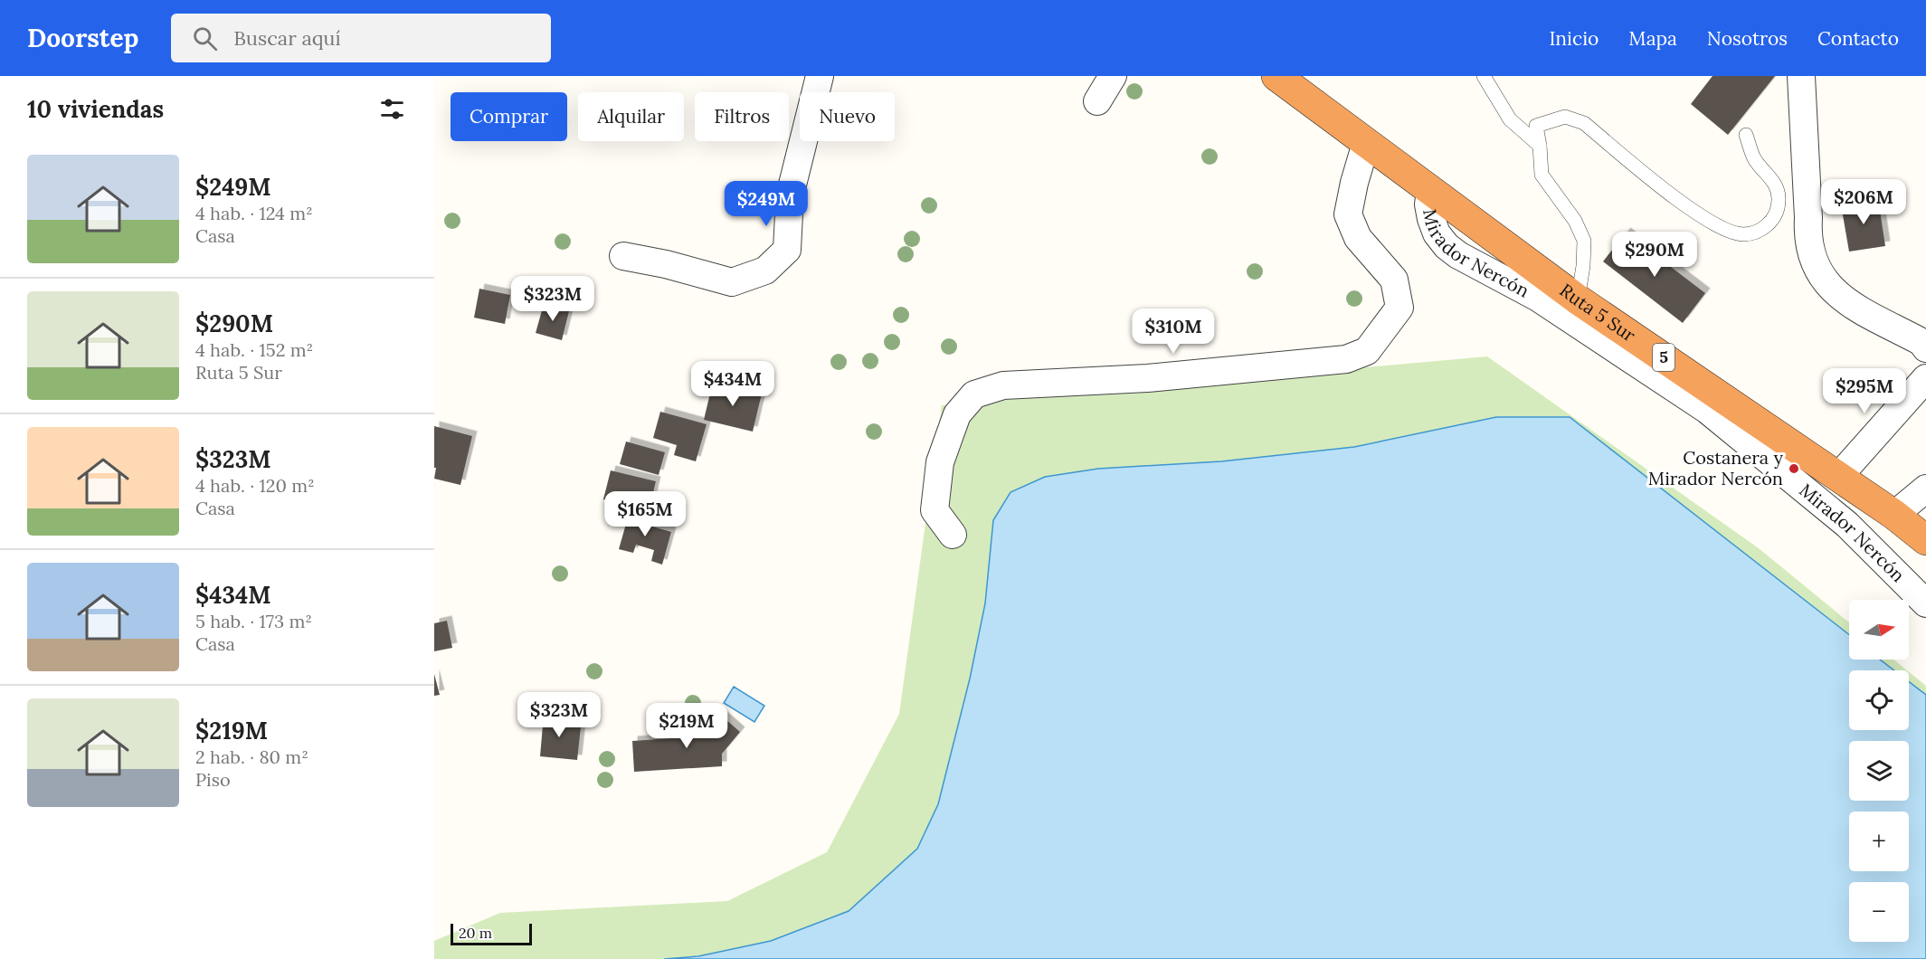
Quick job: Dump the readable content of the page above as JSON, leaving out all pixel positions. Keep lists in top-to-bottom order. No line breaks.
{"streets":{"highway":["Ruta 5 Sur","5"],"street":["Mirador Nercón"]},"crossings":[["Mirador Nercón","Ruta 5 Sur"]],"places":["Costanera y Mirador Nercón"],"scale_bar":"20 m","north":"right","page":{"header":"Doorstep","search":"Buscar aquí","nav":["Inicio","Mapa","Nosotros","Contacto"],"heading":"10 viviendas","chip":["Comprar","Alquilar","Filtros","Nuevo"],"list":[{"name":"$249M","note":"4 hab. · 124 m² · Casa"},{"name":"$290M","note":"4 hab. · 152 m² · Ruta 5 Sur"},{"name":"$323M","note":"4 hab. · 120 m² · Casa"},{"name":"$434M","note":"5 hab. · 173 m² · Casa"},{"name":"$219M","note":"2 hab. · 80 m² · Piso"}],"price":["$206M","$249M","$290M","$323M","$310M","$434M","$295M","$165M","$323M","$219M"],"map_buttons":["+","−"],"scale":"20 m"}}
